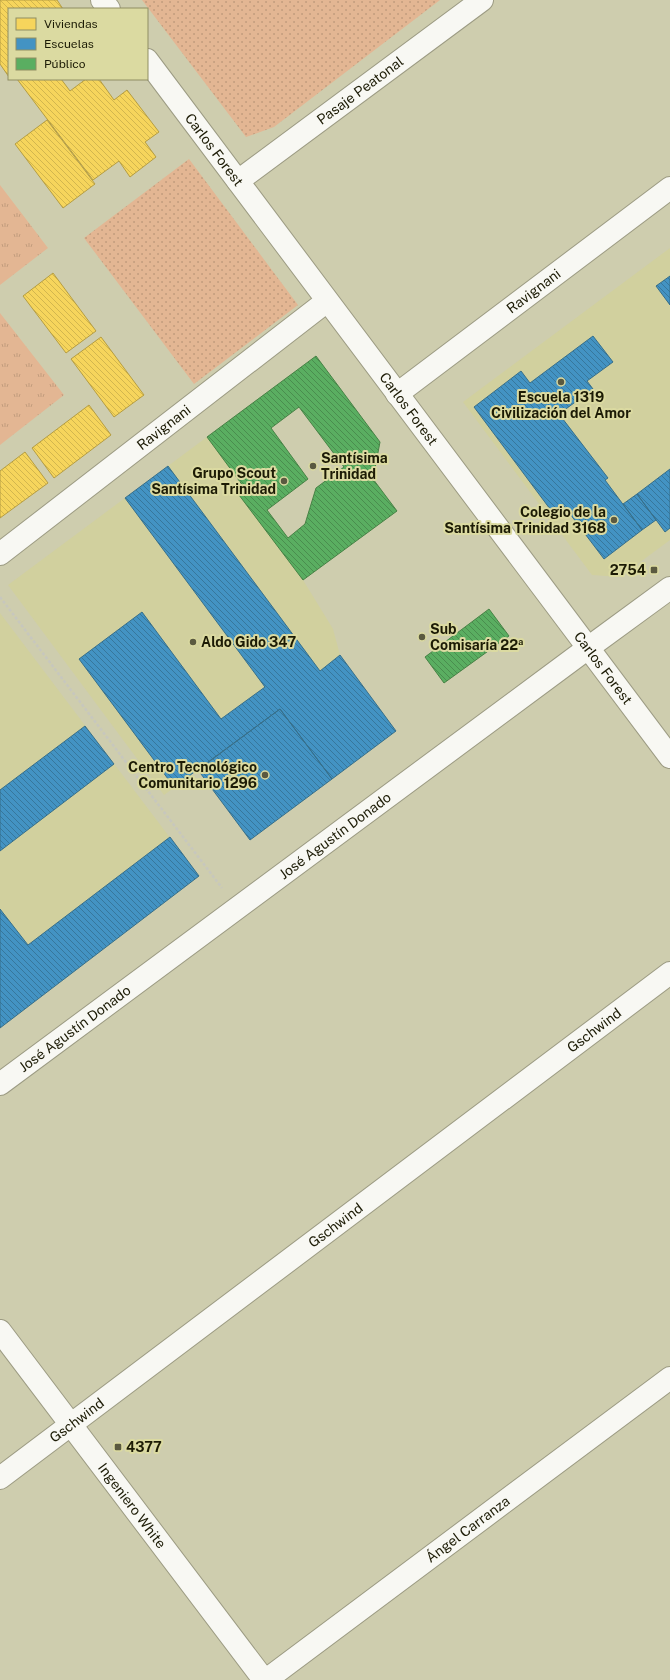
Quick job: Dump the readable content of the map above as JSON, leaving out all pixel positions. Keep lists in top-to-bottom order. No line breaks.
{"streets":{"street":["Pasaje Peatonal","Carlos Forest","Ravignani","José Agustín Donado","Gschwind","Ingeniero White","Ángel Carranza"]},"crossings":[["Pasaje Peatonal","Carlos Forest"],["Carlos Forest","Ravignani"],["Carlos Forest","José Agustín Donado"],["Gschwind","Ingeniero White"],["Ingeniero White","Ángel Carranza"]],"places":{"other":["Escuela 1319 Civilización del Amor","Santísima Trinidad","Grupo Scout Santísima Trinidad","Colegio de la Santísima Trinidad 3168","Sub Comisaría 22ª","Aldo Gido 347","Centro Tecnológico Comunitario 1296"],"transit":["2754","4377"]},"legend":["Viviendas","Escuelas","Público"]}
